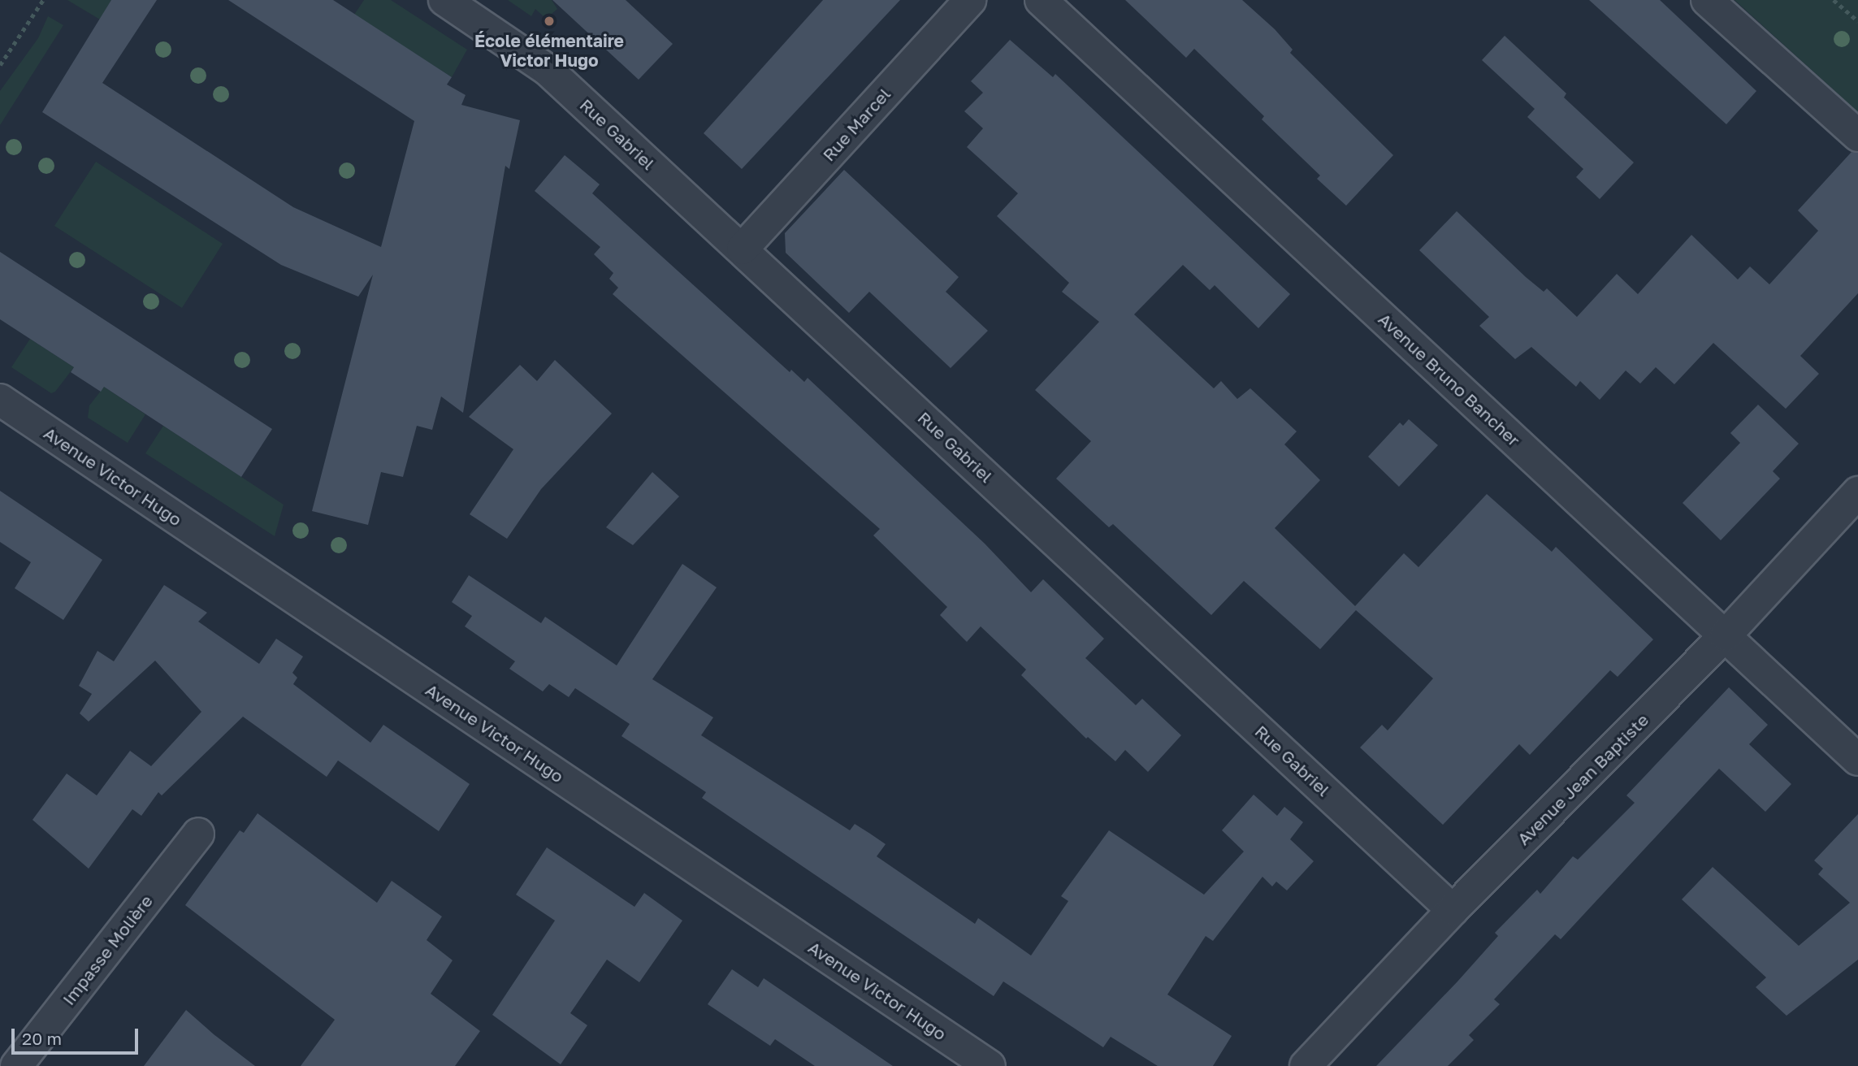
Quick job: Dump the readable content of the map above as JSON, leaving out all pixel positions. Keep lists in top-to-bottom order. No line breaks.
{"streets":{"street":["Rue Marcel","Rue Gabriel","Avenue Bruno Bancher","Avenue Victor Hugo","Avenue Jean Baptiste","Impasse Molière"]},"crossings":[["Rue Marcel","Rue Gabriel"],["Rue Gabriel","Avenue Jean Baptiste"],["Avenue Bruno Bancher","Avenue Jean Baptiste"]],"places":["École élémentaire Victor Hugo"],"scale_bar":"20 m"}
